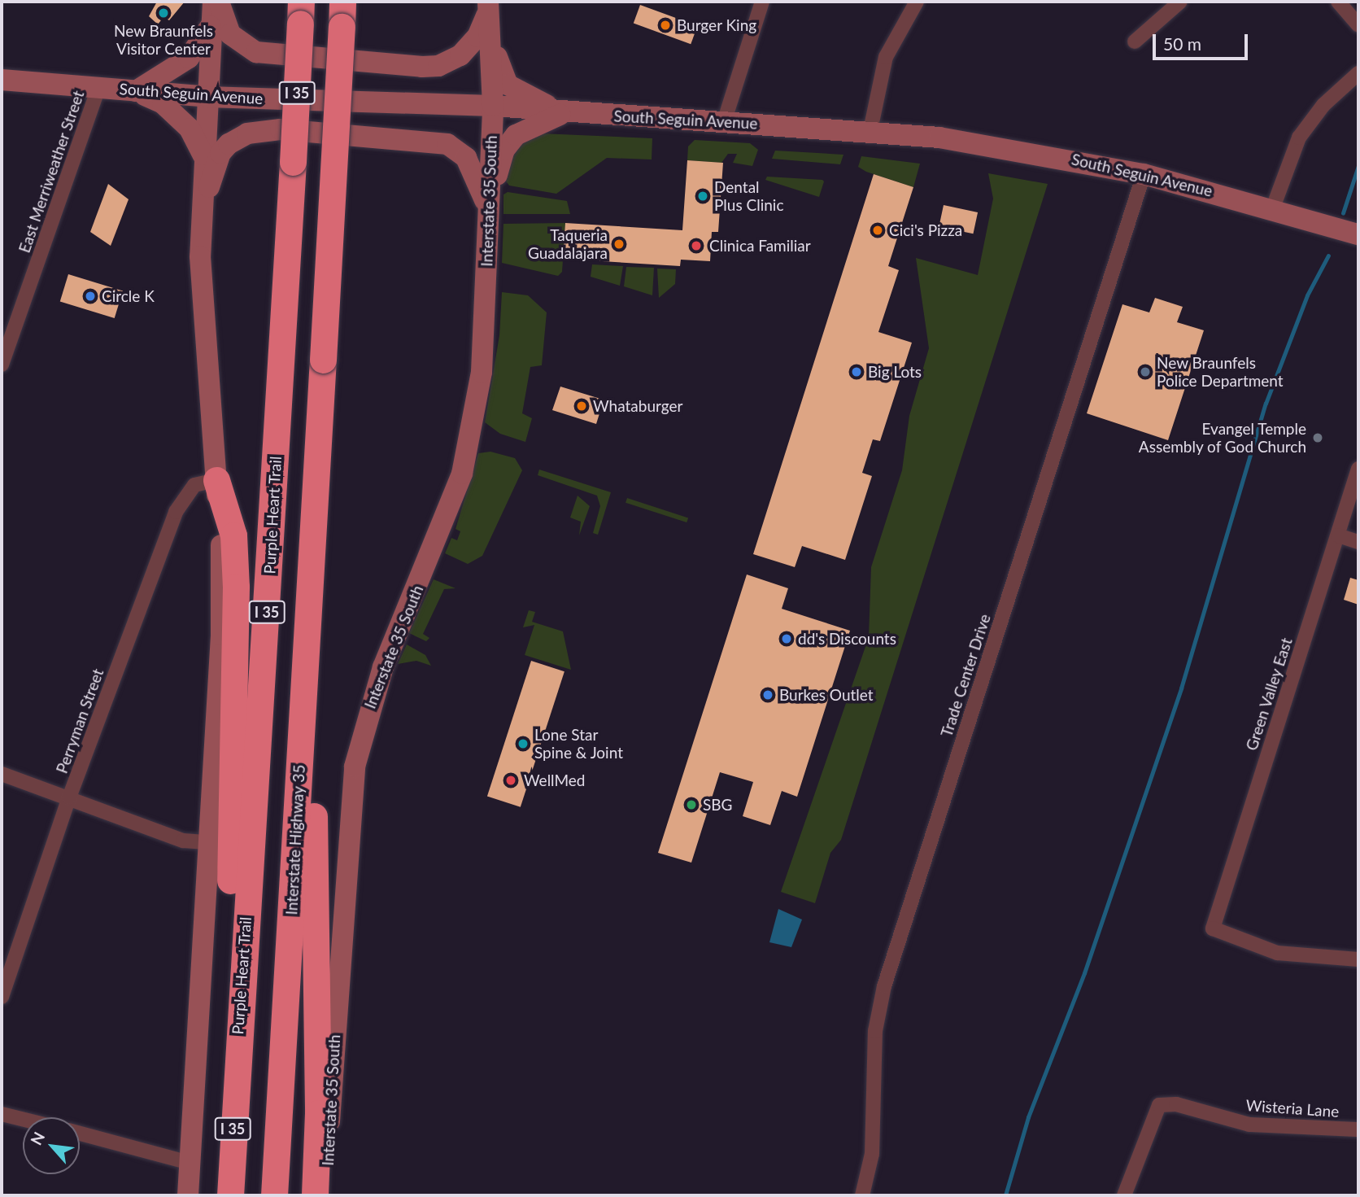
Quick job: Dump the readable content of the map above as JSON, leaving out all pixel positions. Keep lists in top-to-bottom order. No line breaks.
{"streets":{"highway":["I 35","Purple Heart Trail","Interstate Highway 35"],"main road":["South Seguin Avenue","Interstate 35 South"],"street":["East Merriweather Street","Trade Center Drive","Green Valley East","Perryman Street","Wisteria Lane"]},"crossings":[["I 35","Purple Heart Trail"],["South Seguin Avenue","East Merriweather Street"],["South Seguin Avenue","Interstate 35 South"],["South Seguin Avenue","Trade Center Drive"]],"places":["New Braunfels Visitor Center","Burger King","Dental Plus Clinic","Cici's Pizza","Taqueria Guadalajara","Clinica Familiar","Circle K","Big Lots","New Braunfels Police Department","Whataburger","Evangel Temple Assembly of God Church","dd's Discounts","Burkes Outlet","Lone Star Spine & Joint","WellMed","SBG"],"scale_bar":"50 m","north":"top left"}
